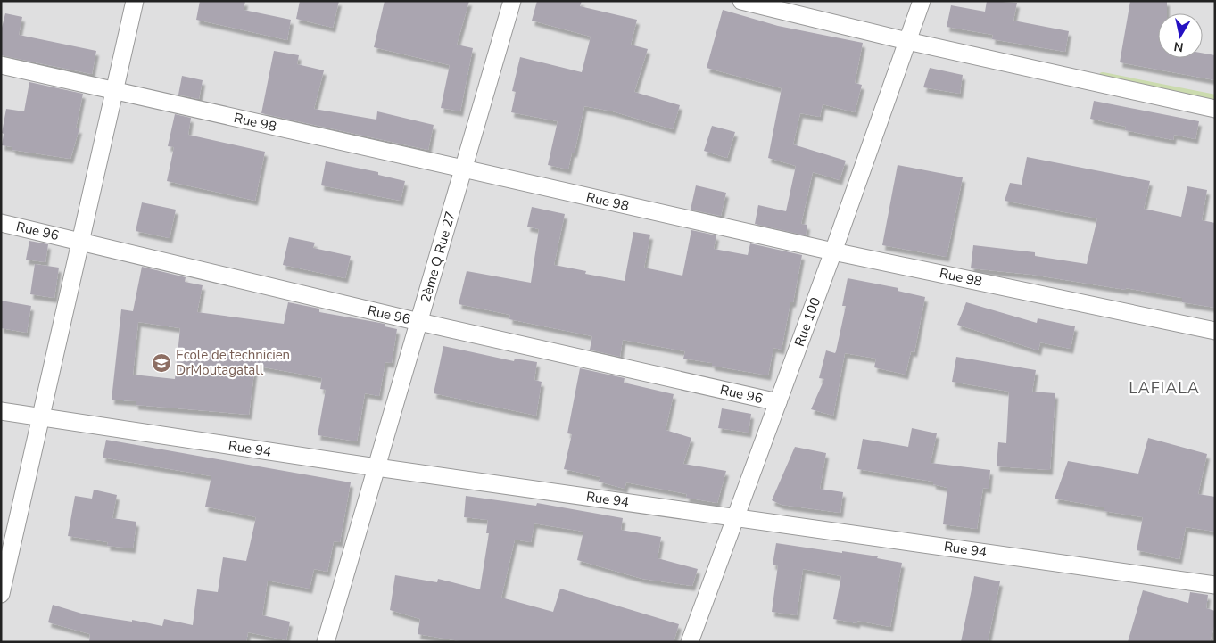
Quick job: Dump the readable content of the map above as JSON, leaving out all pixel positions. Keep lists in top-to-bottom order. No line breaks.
{"streets":{"street":["Rue 98","Rue 96","2ème Q Rue 27","Rue 100","Rue 94"]},"crossings":[["Rue 98","2ème Q Rue 27"],["Rue 98","Rue 100"],["Rue 96","2ème Q Rue 27"],["Rue 96","Rue 100"],["2ème Q Rue 27","Rue 94"],["Rue 100","Rue 94"]],"districts":["LAFIALA"],"places":{"school or university":["Ecole de technicien DrMoutagatall"]},"north":"bottom"}
